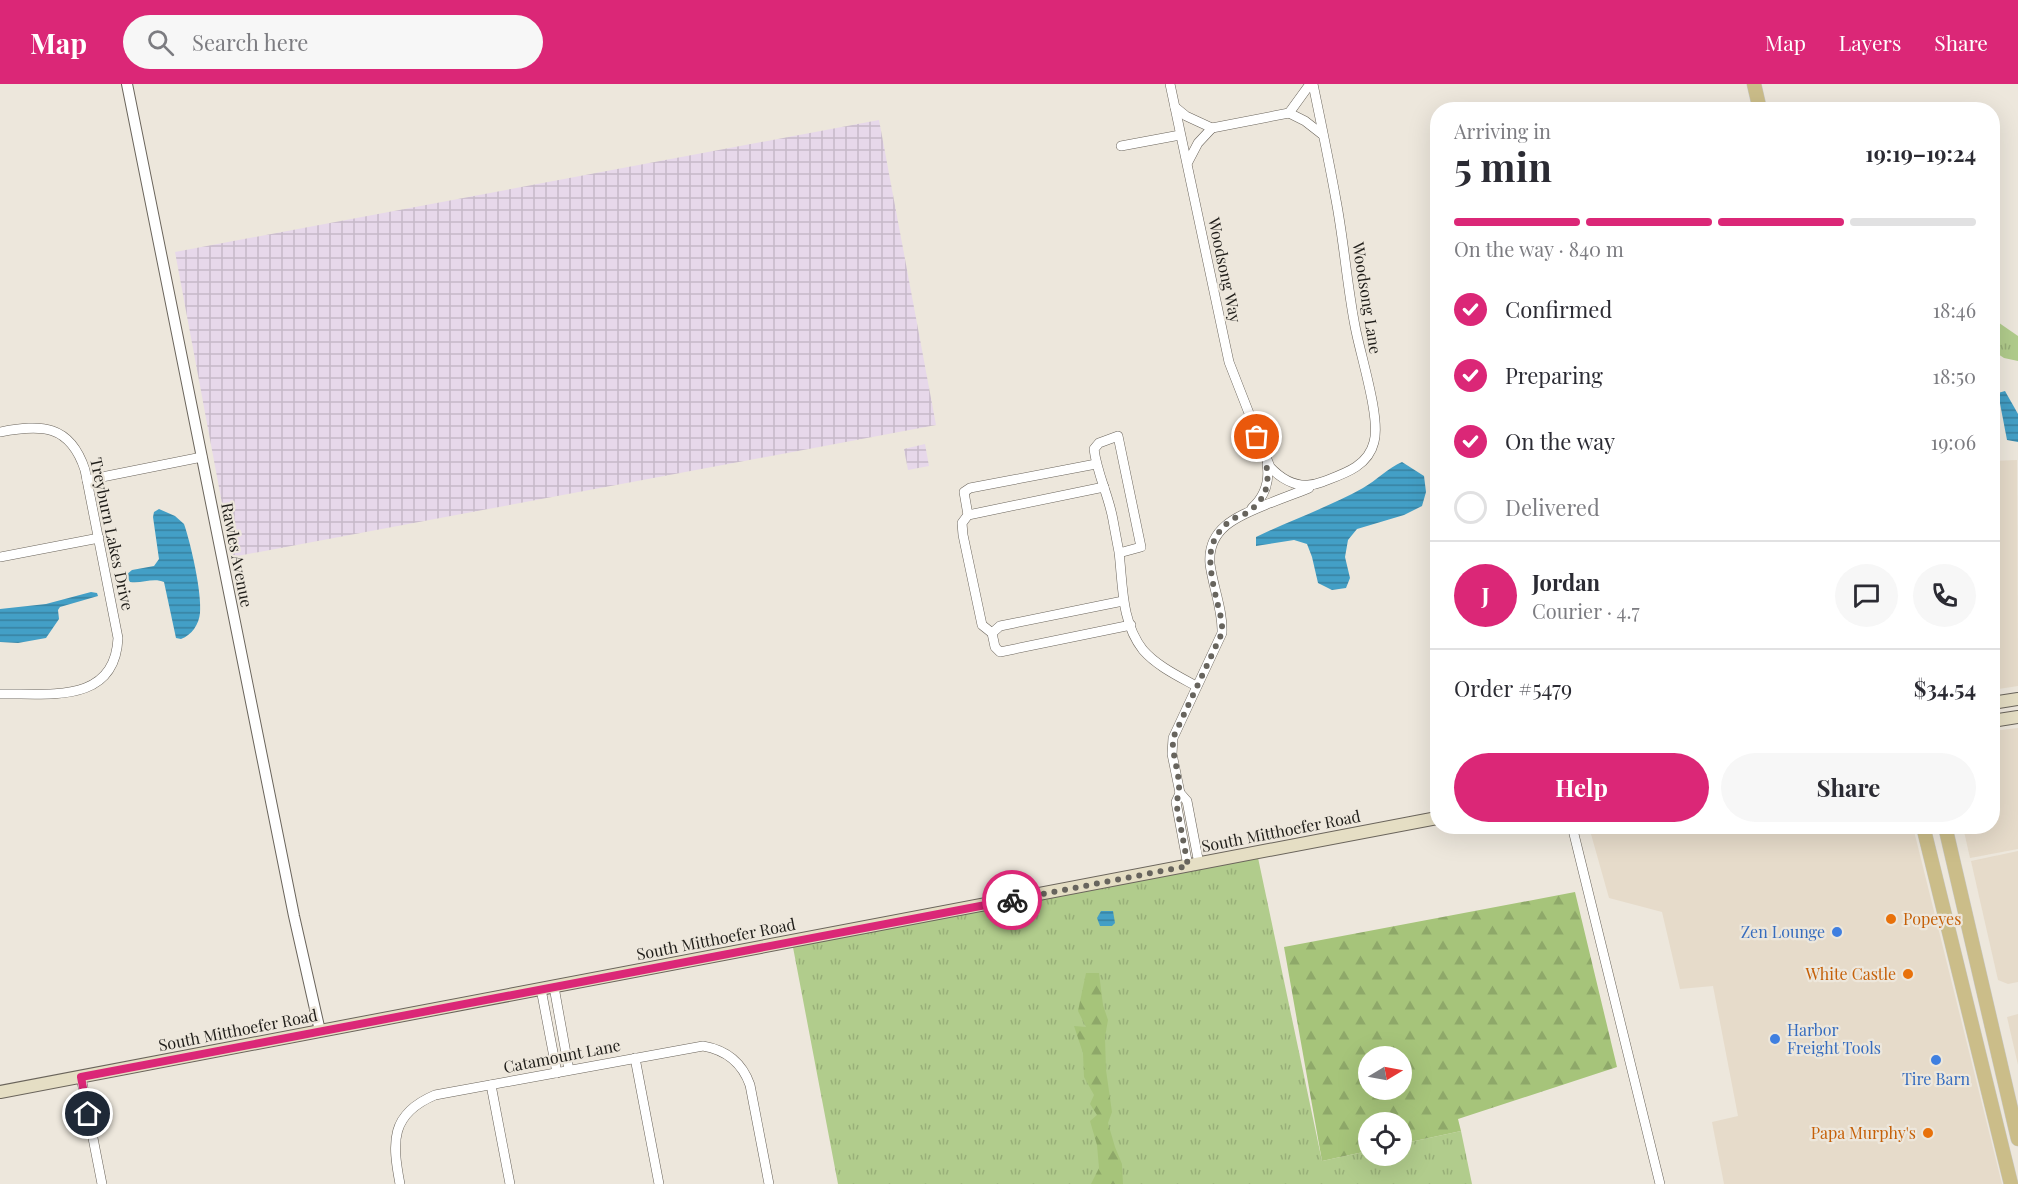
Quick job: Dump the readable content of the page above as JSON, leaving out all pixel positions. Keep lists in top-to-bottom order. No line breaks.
{"streets":{"main road":["South Mitthoefer Road"],"street":["Woodsong Way","Woodsong Lane","Treyburn Lakes Drive","Rawles Avenue","Catamount Lane"]},"crossings":[["Woodsong Way","Woodsong Lane"],["Woodsong Way","South Mitthoefer Road"],["Rawles Avenue","South Mitthoefer Road"]],"places":["Popeyes","Zen Lounge","White Castle","Harbor Freight Tools","Tire Barn","Papa Murphy's"],"north":"right","page":{"header":"Map","search":"Search here","nav":["Map","Layers","Share"],"heading":["5 min","Arriving in","19:19–19:24"],"panel":["Jordan","Courier · 4.7","Order #5479","$34.54"],"bar":"On the way · 840 m","list":[["Confirmed","18:46"],["Preparing","18:50"],["On the way","19:06"],"Delivered"],"round":"J","buttons":["Help","Share"]}}
